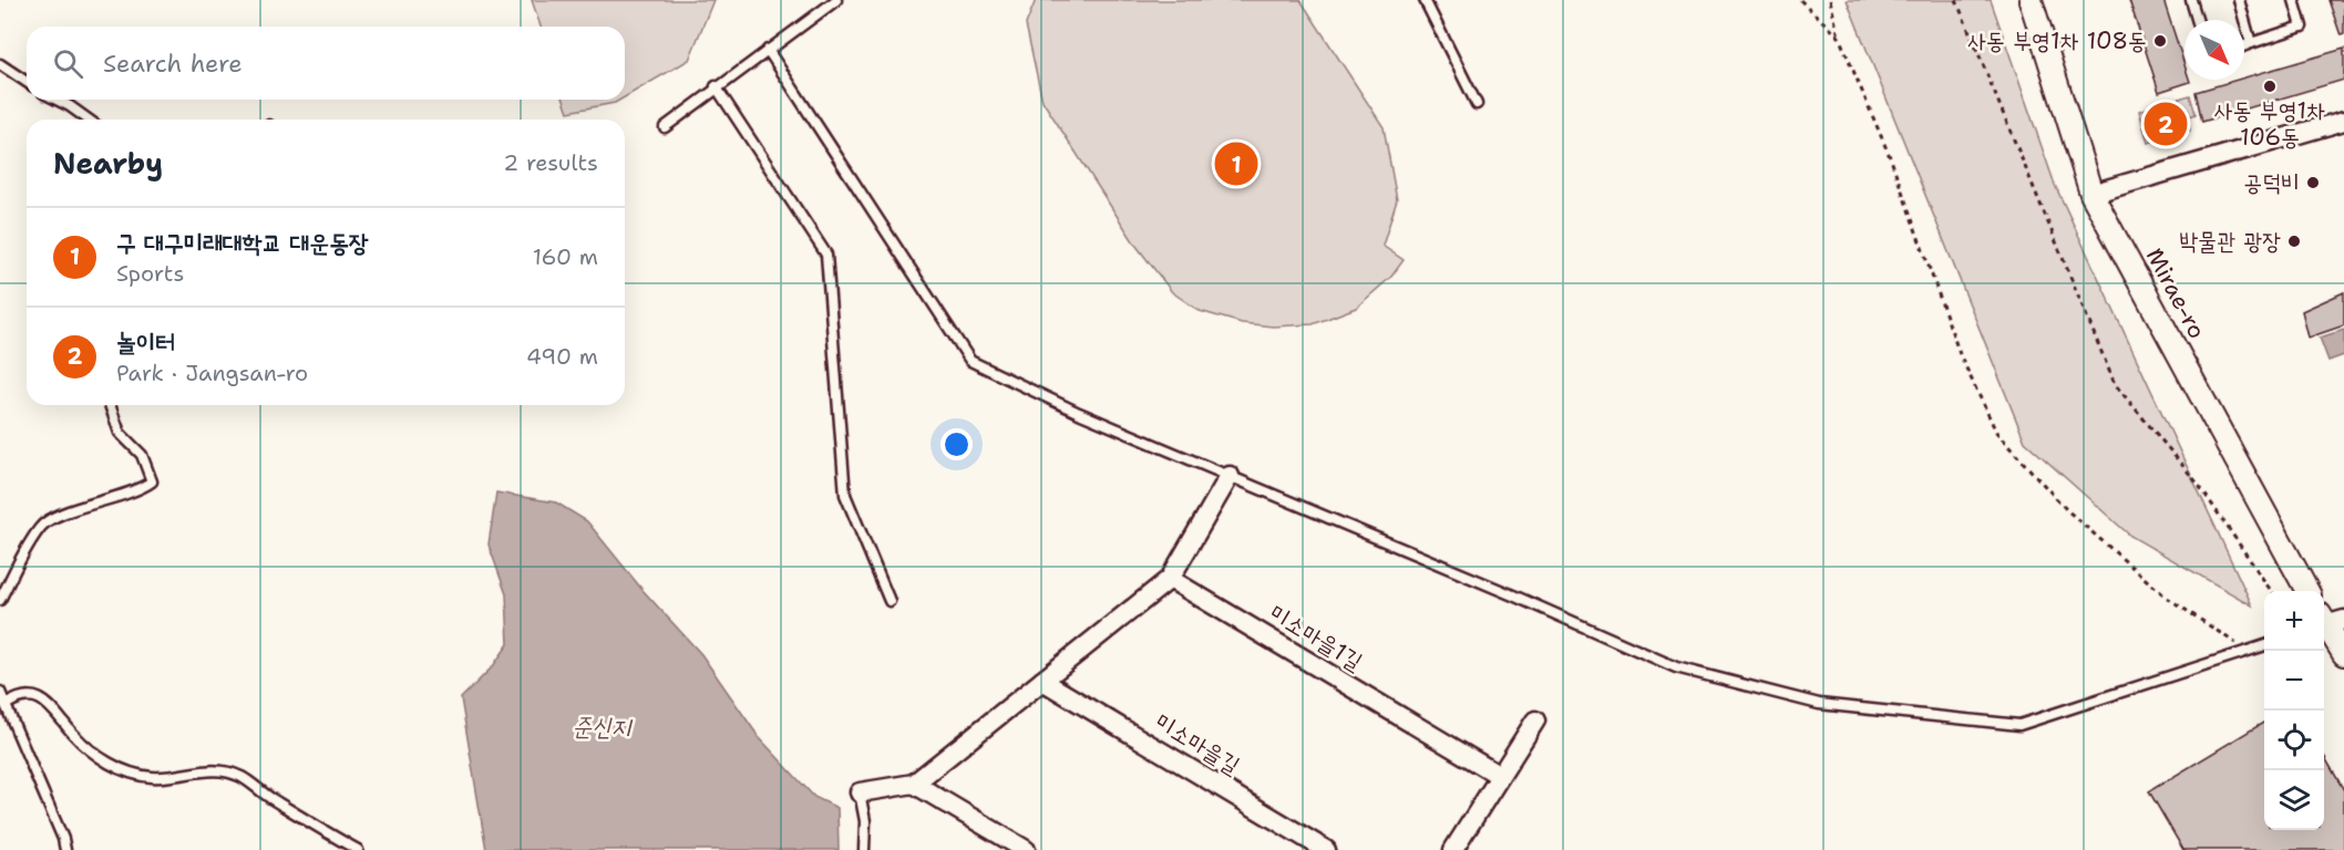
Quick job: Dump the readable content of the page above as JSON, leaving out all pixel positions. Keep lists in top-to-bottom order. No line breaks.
{"streets":{"street":["Mirae-ro","미소마을1길","미소마을길"]},"water":["준신지"],"places":["사동 부영1차 108동","사동 부영1차 106동","공덕비","박물관 광장"],"north":"bottom right","page":{"search":"Search here","pins":["2","1"],"heading":["Nearby","2 results"],"list":[{"mark":"1","name":"구 대구미래대학교 대운동장","note":"Sports","value":"160 m"},{"mark":"2","name":"놀이터","note":"Park · Jangsan-ro","value":"490 m"}],"map_buttons":["+","−"]}}
